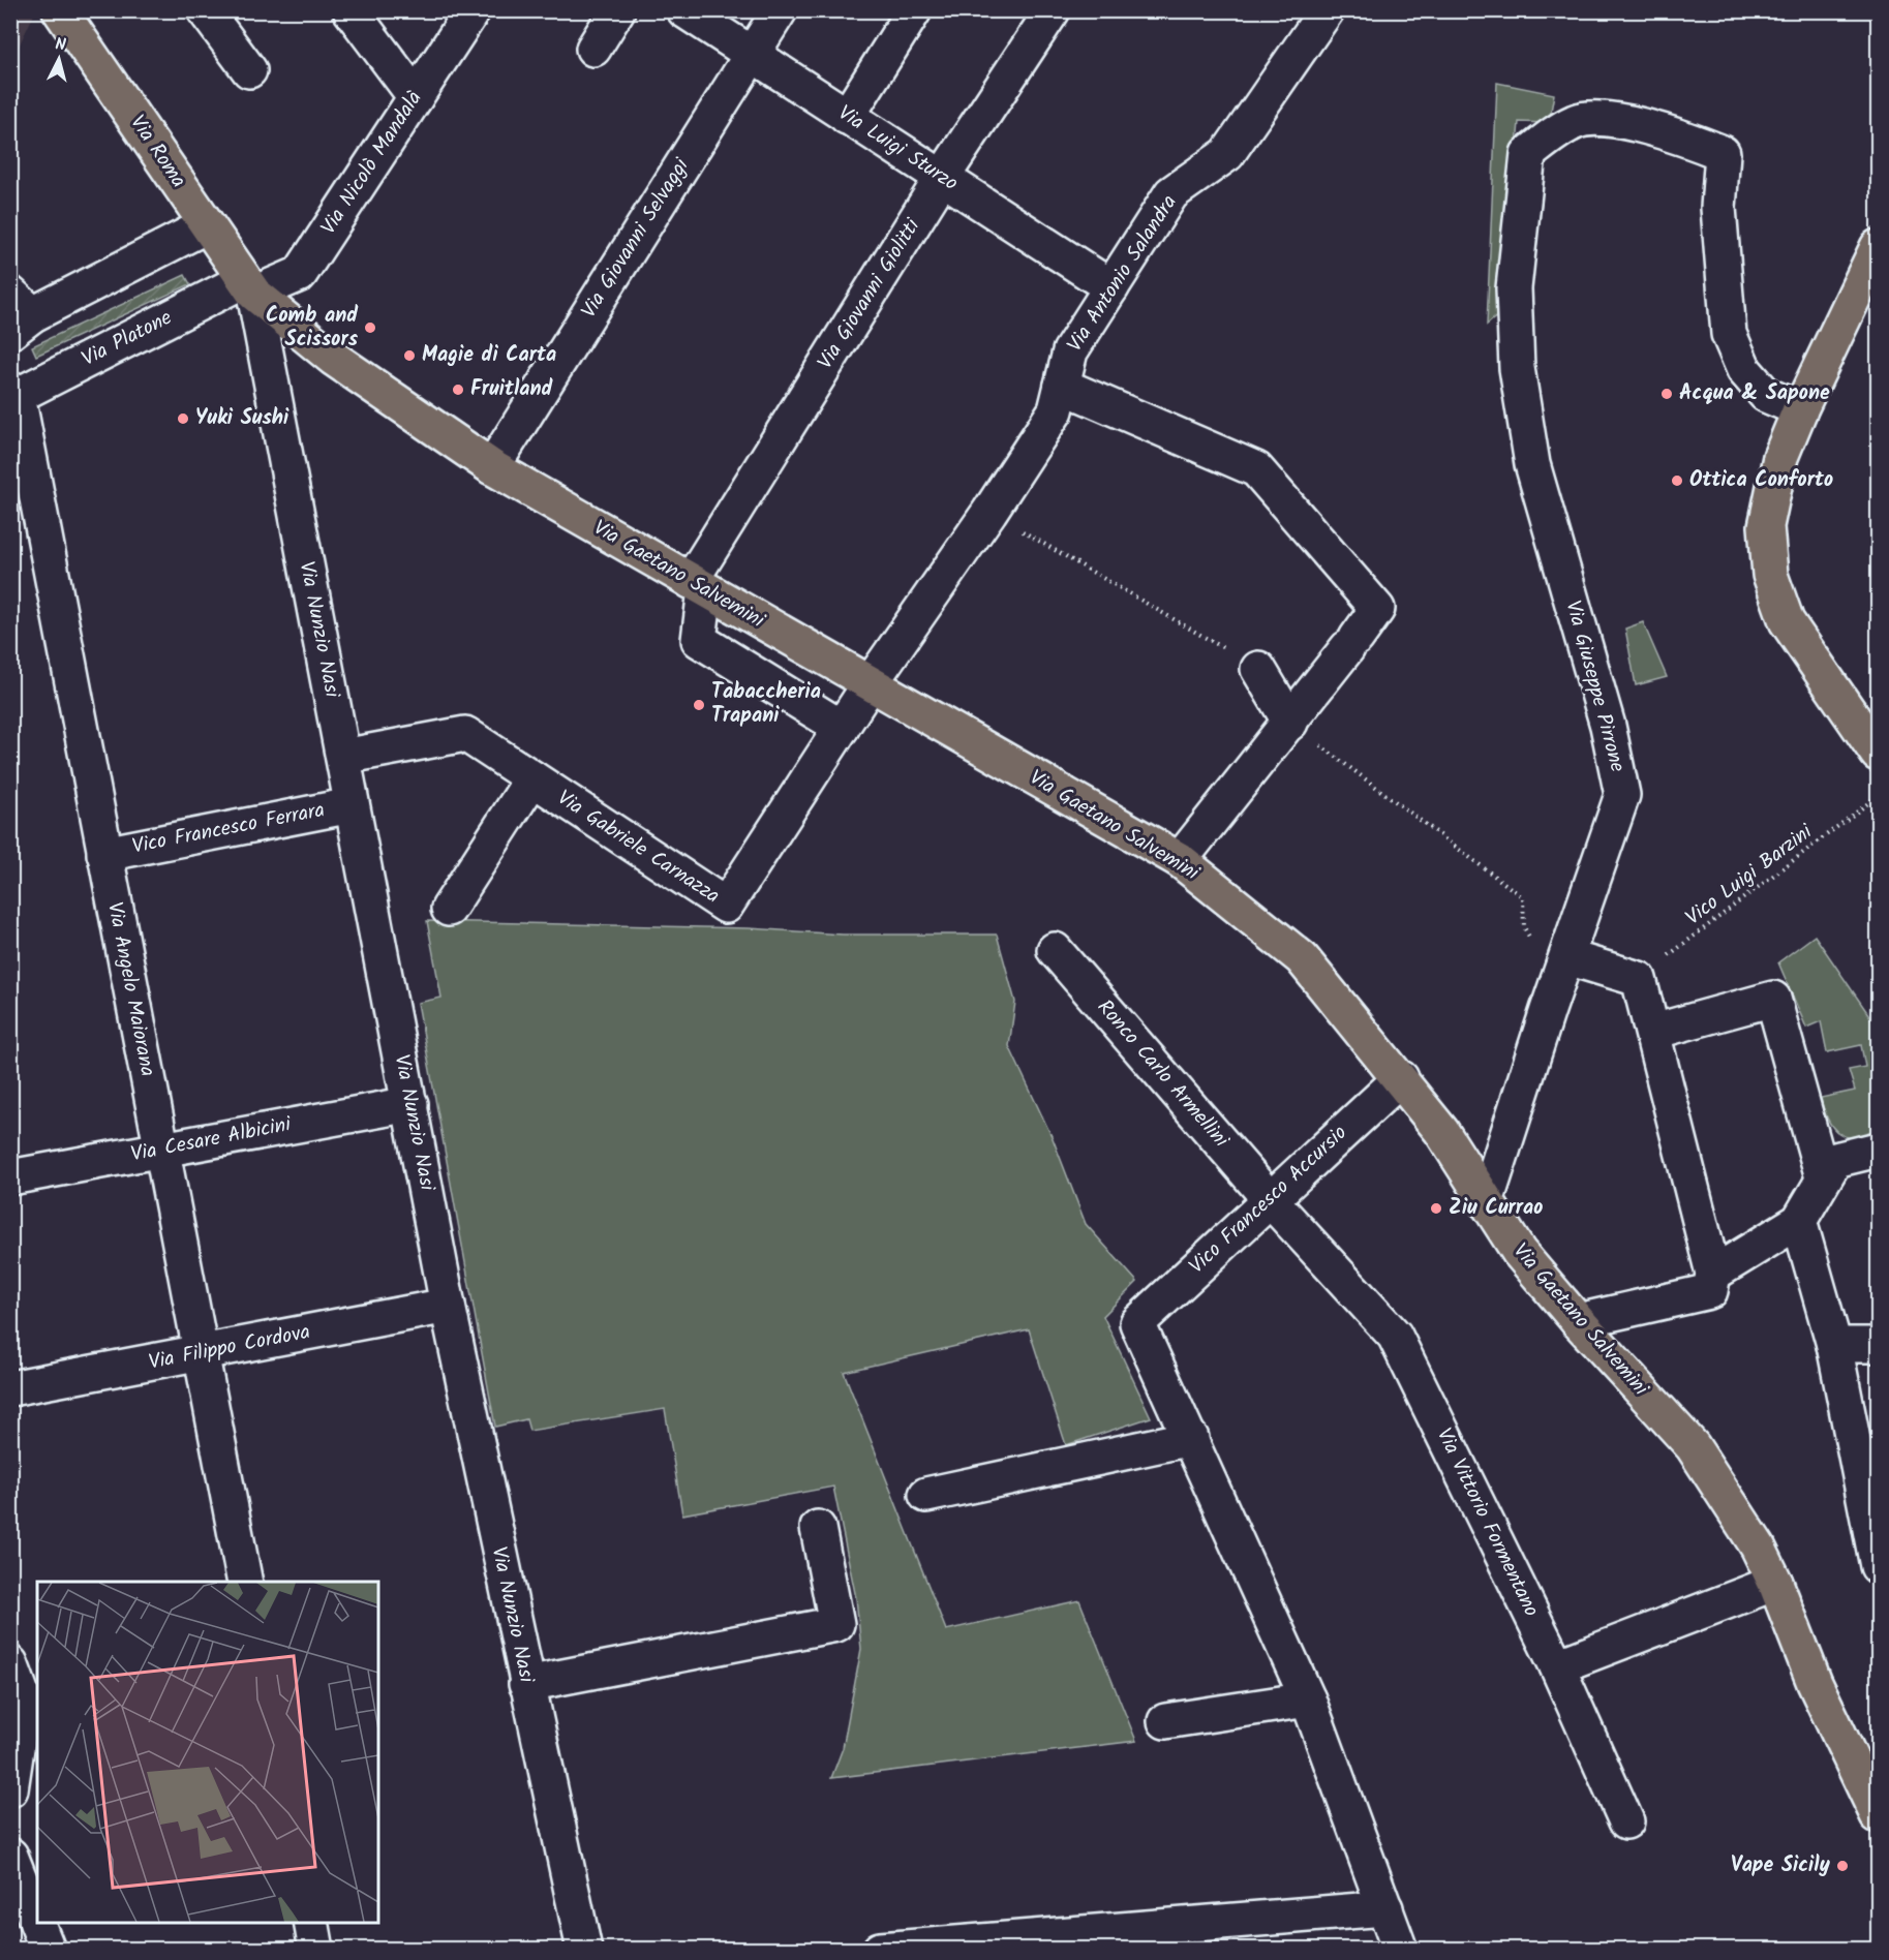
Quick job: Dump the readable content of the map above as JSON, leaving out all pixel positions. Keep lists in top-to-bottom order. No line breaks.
{"streets":{"main road":["Via Roma","Via Gaetano Salvemini"],"street":["Via Luigi Sturzo","Via Nicolò Mandalà","Via Giovanni Selvaggi","Via Antonio Salandra","Via Giovanni Giolitti","Via Platone","Via Nunzio Nasi","Via Giuseppe Pirrone","Vico Francesco Ferrara","Via Gabriele Carnazza","Via Angelo Maiorana","Ronco Carlo Armellini","Via Cesare Albicini","Vico Francesco Accursio","Via Filippo Cordova","Via Vittorio Formentano"],"path":["Vico Luigi Barzini"]},"crossings":[["Via Luigi Sturzo","Via Giovanni Selvaggi"],["Via Luigi Sturzo","Via Antonio Salandra"],["Via Luigi Sturzo","Via Giovanni Giolitti"],["Via Roma","Via Nicolò Mandalà"],["Via Roma","Via Platone"],["Via Roma","Via Gaetano Salvemini"],["Via Roma","Via Nunzio Nasi"],["Via Nicolò Mandalà","Via Platone"],["Via Nicolò Mandalà","Via Gaetano Salvemini"],["Via Nicolò Mandalà","Via Nunzio Nasi"],["Via Giovanni Selvaggi","Via Gaetano Salvemini"],["Via Antonio Salandra","Via Gaetano Salvemini"],["Via Antonio Salandra","Via Gabriele Carnazza"],["Via Giovanni Giolitti","Via Gaetano Salvemini"],["Via Platone","Via Gaetano Salvemini"],["Via Platone","Via Nunzio Nasi"],["Via Platone","Via Angelo Maiorana"],["Via Gaetano Salvemini","Via Nunzio Nasi"],["Via Gaetano Salvemini","Via Giuseppe Pirrone"],["Via Gaetano Salvemini","Via Gabriele Carnazza"],["Via Gaetano Salvemini","Vico Francesco Accursio"],["Via Nunzio Nasi","Vico Francesco Ferrara"],["Via Nunzio Nasi","Via Gabriele Carnazza"],["Via Nunzio Nasi","Via Cesare Albicini"],["Via Nunzio Nasi","Via Filippo Cordova"],["Vico Francesco Ferrara","Via Angelo Maiorana"],["Via Angelo Maiorana","Via Cesare Albicini"],["Via Angelo Maiorana","Via Filippo Cordova"],["Ronco Carlo Armellini","Vico Francesco Accursio"],["Ronco Carlo Armellini","Via Vittorio Formentano"],["Vico Francesco Accursio","Via Vittorio Formentano"]],"places":["Comb and Scissors","Magie di Carta","Fruitland","Acqua & Sapone","Yuki Sushi","Ottica Conforto","Tabaccheria Trapani","Ziu Currao","Vape Sicily"],"north":"top"}
